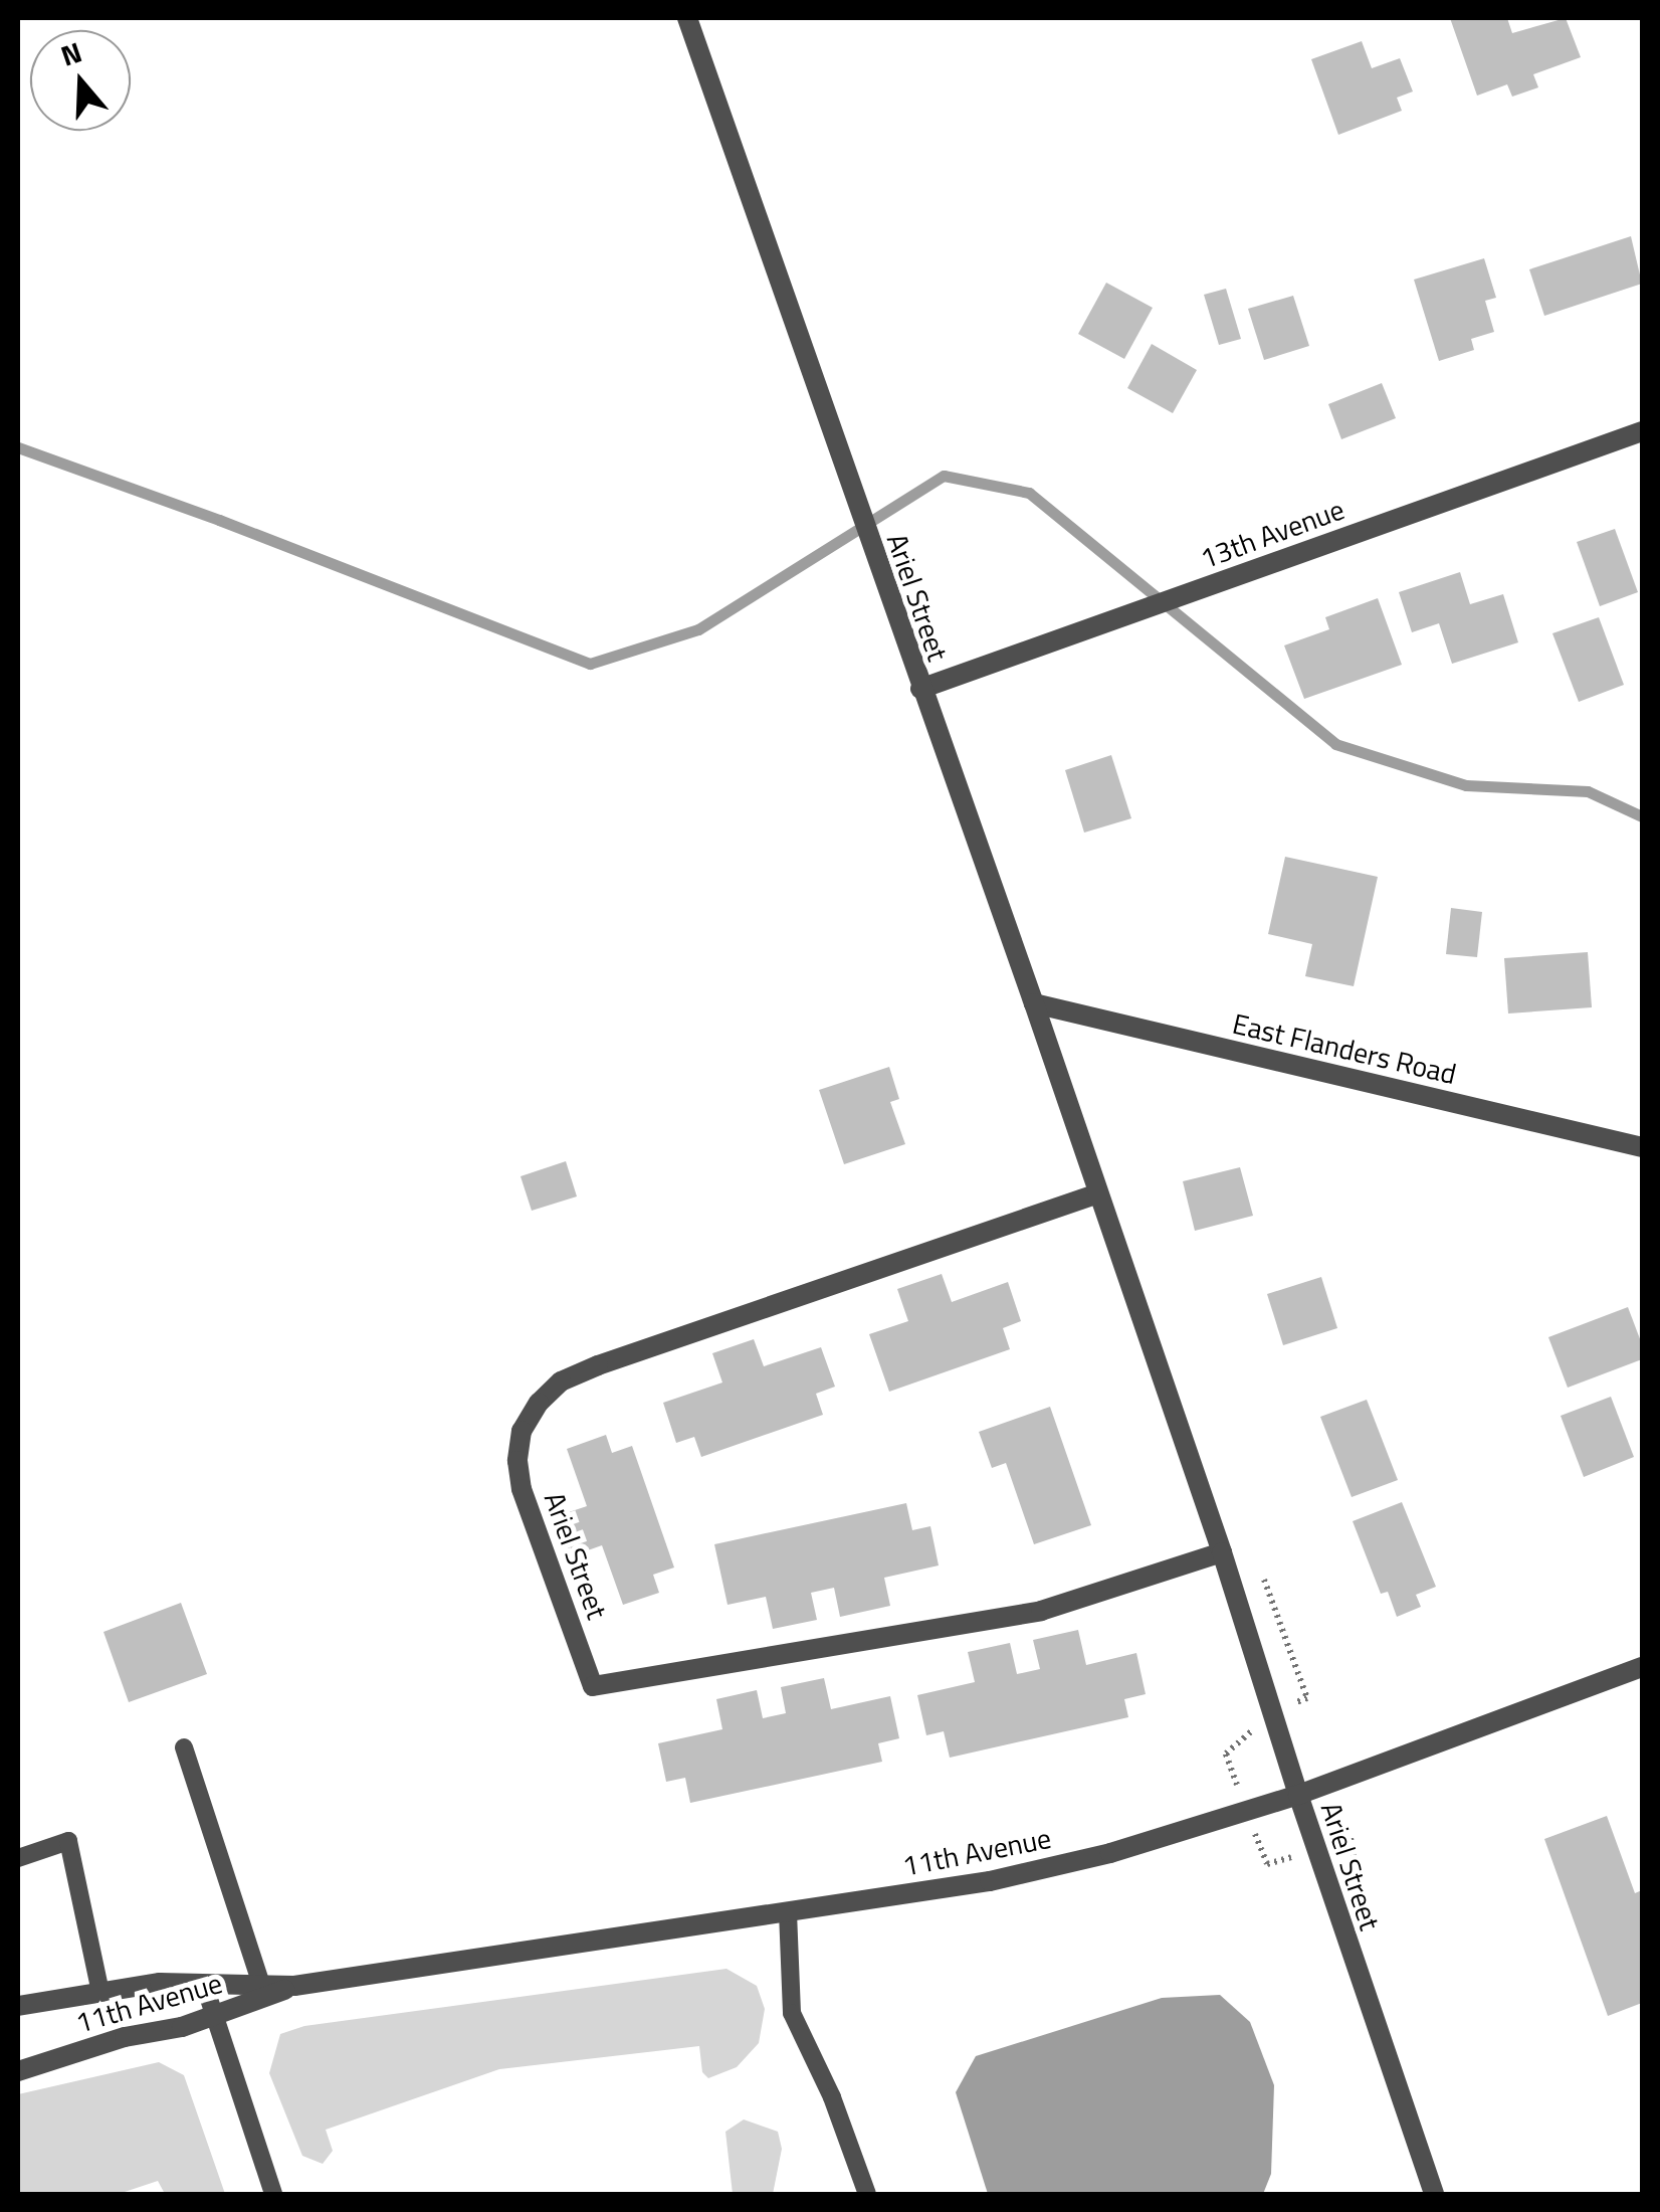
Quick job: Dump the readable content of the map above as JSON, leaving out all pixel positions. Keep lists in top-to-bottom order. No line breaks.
{"streets":{"street":["13th Avenue","Ariel Street","East Flanders Road","11th Avenue"]},"crossings":[["13th Avenue","Ariel Street"],["Ariel Street","East Flanders Road"],["Ariel Street","11th Avenue"]],"north":"top"}
